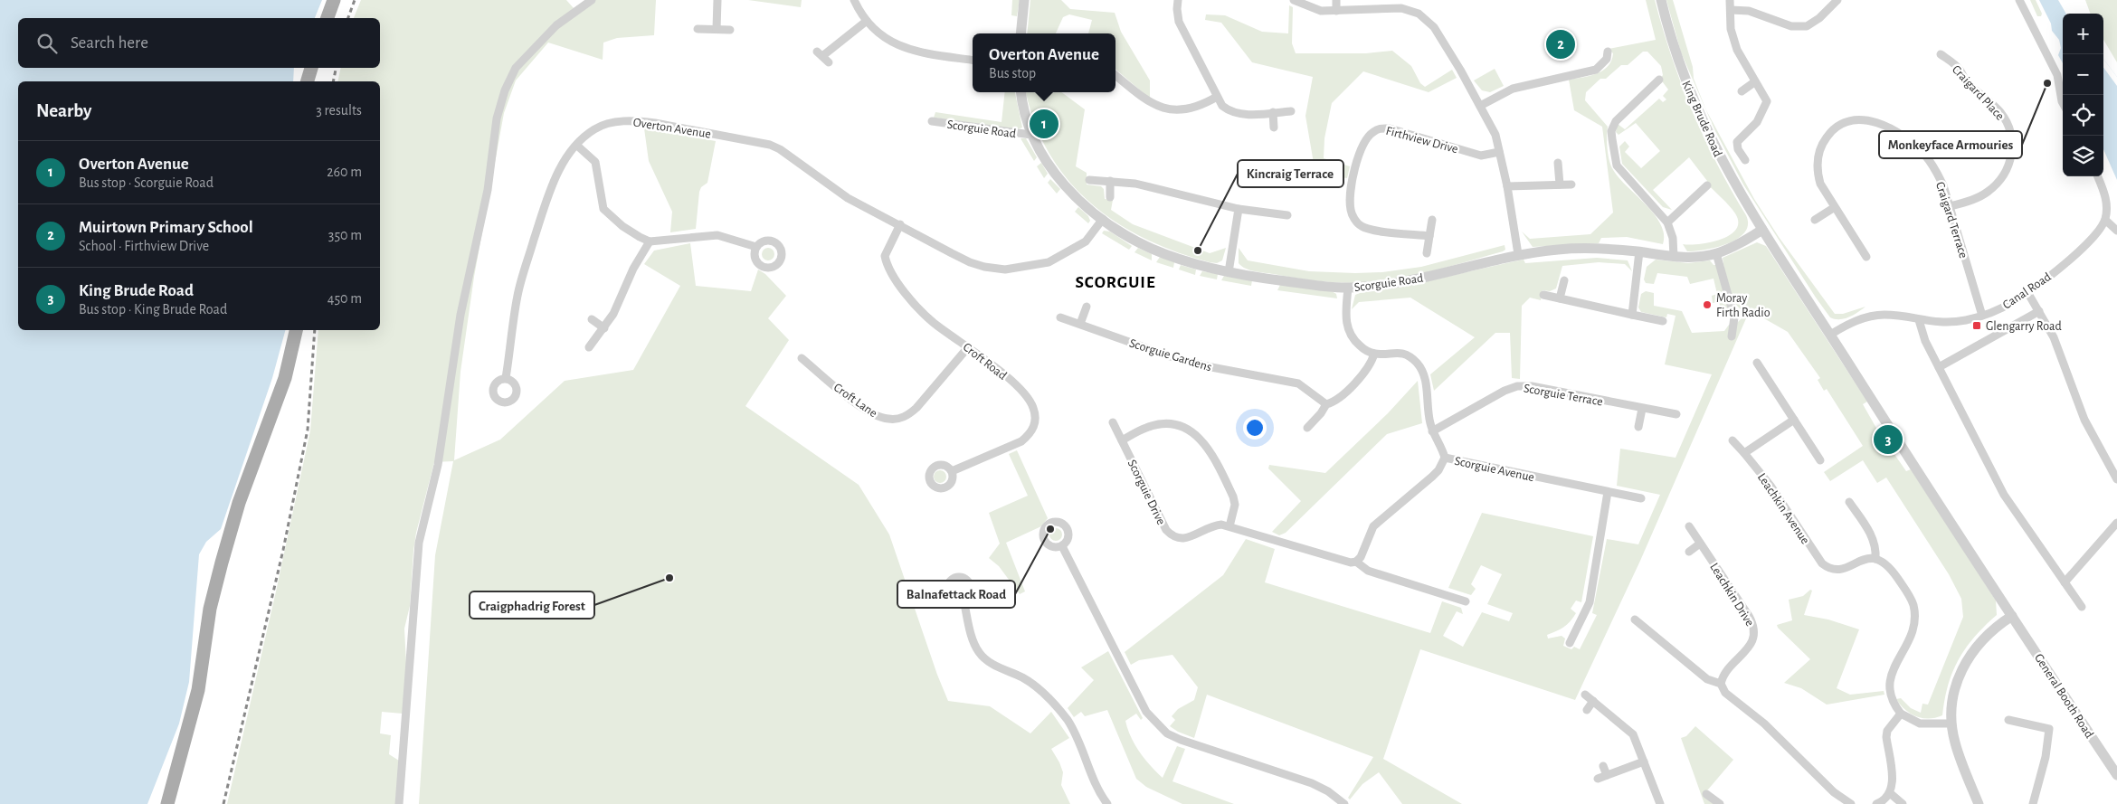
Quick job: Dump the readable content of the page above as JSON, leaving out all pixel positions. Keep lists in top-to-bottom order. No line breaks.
{"streets":{"street":["Craigard Place","King Brude Road","Overton Avenue","Scorguie Road","Firthview Drive","Craigard Terrace","Canal Road","Scorguie Gardens","Croft Road","Scorguie Terrace","Croft Lane","Scorguie Avenue","Scorguie Drive","Leachkin Avenue","Leachkin Drive","General Booth Road"]},"crossings":[["Craigard Place","Craigard Terrace"],["King Brude Road","Scorguie Road"],["King Brude Road","Canal Road"],["King Brude Road","General Booth Road"],["Overton Avenue","Scorguie Road"],["Overton Avenue","Croft Road"],["Craigard Terrace","Canal Road"],["Croft Road","Croft Lane"],["Scorguie Terrace","Scorguie Avenue"]],"districts":["SCORGUIE"],"places":{"other":["Monkeyface Armouries","Kincraig Terrace","Moray Firth Radio","Balnafettack Road","Craigphadrig Forest"],"transit":["Glengarry Road"]},"page":{"map_buttons":["+","−"],"search":"Search here","pins":["2","1","3"],"popup":["Overton Avenue","Bus stop"],"heading":["Nearby","3 results"],"list":[{"mark":"1","name":"Overton Avenue","note":"Bus stop · Scorguie Road","value":"260 m"},{"mark":"2","name":"Muirtown Primary School","note":"School · Firthview Drive","value":"350 m"},{"mark":"3","name":"King Brude Road","note":"Bus stop · King Brude Road","value":"450 m"}]}}
